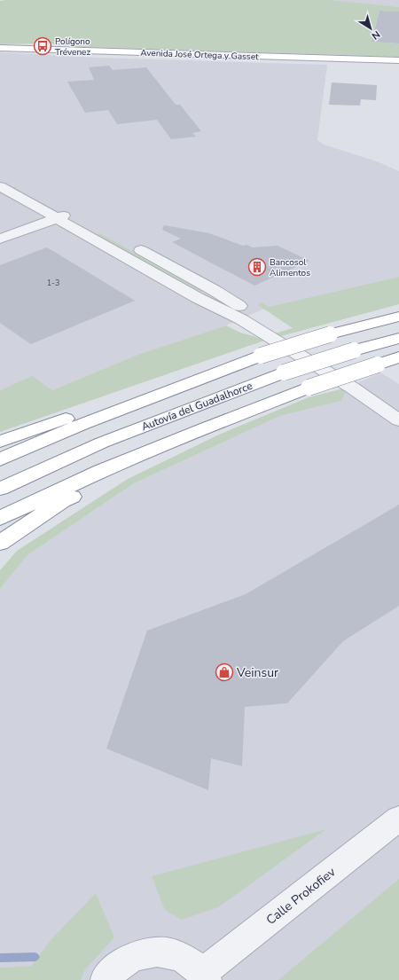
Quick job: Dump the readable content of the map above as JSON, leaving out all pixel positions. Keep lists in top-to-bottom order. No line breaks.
{"streets":{"main road":["Avenida José Ortega y Gasset","Autovía del Guadalhorce"],"street":["Calle Prokofiev"]},"places":{"bus stop":["Polígono Trévenez"],"building":["Bancosol Alimentos"],"shop":["Veinsur"]},"house_numbers":["1-3"],"north":"bottom right"}
